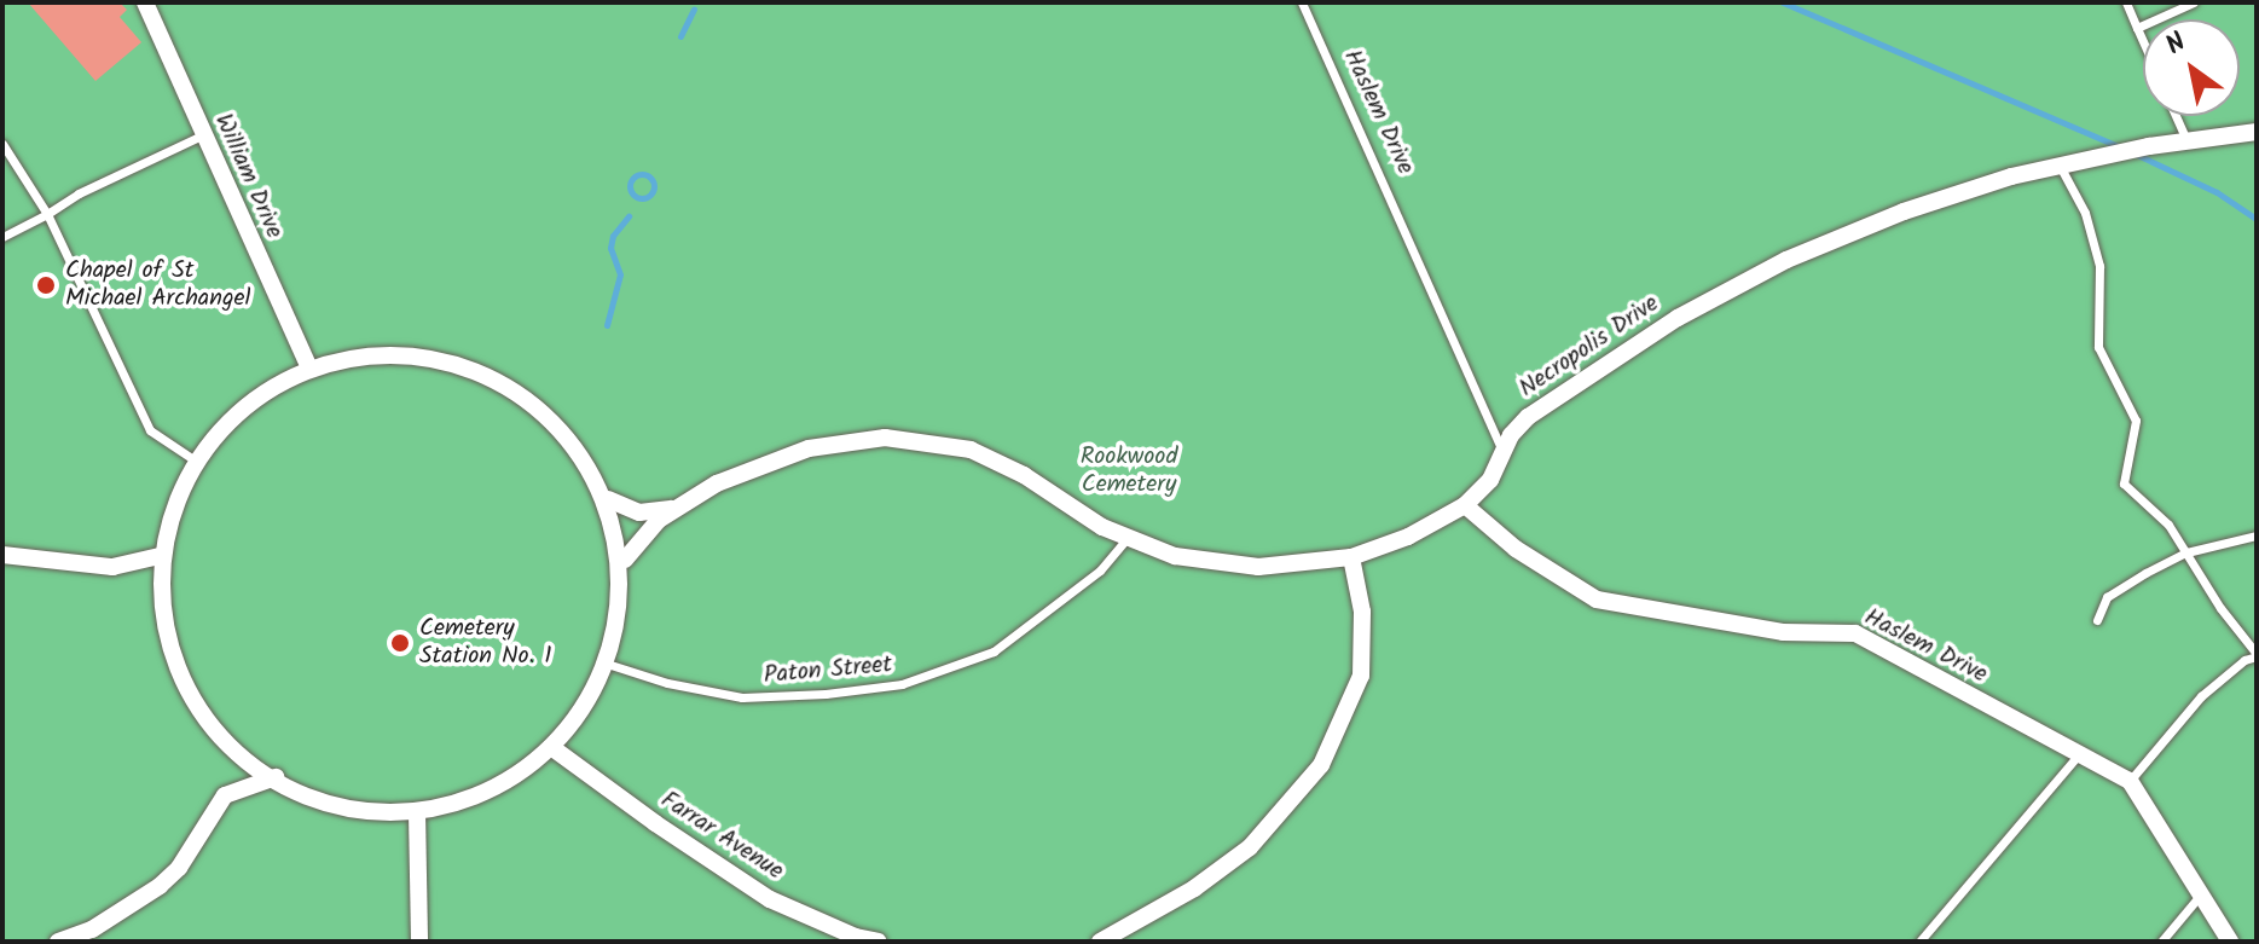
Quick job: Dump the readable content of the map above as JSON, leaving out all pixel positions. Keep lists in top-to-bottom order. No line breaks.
{"streets":{"street":["Haslem Drive","William Drive","Necropolis Drive","Farrar Avenue"],"lane":["Paton Street"]},"crossings":[["Haslem Drive","Necropolis Drive"],["Necropolis Drive","Paton Street"]],"parks":["Rookwood Cemetery"],"places":["Chapel of St Michael Archangel","Cemetery Station No. 1"],"north":"top left"}
